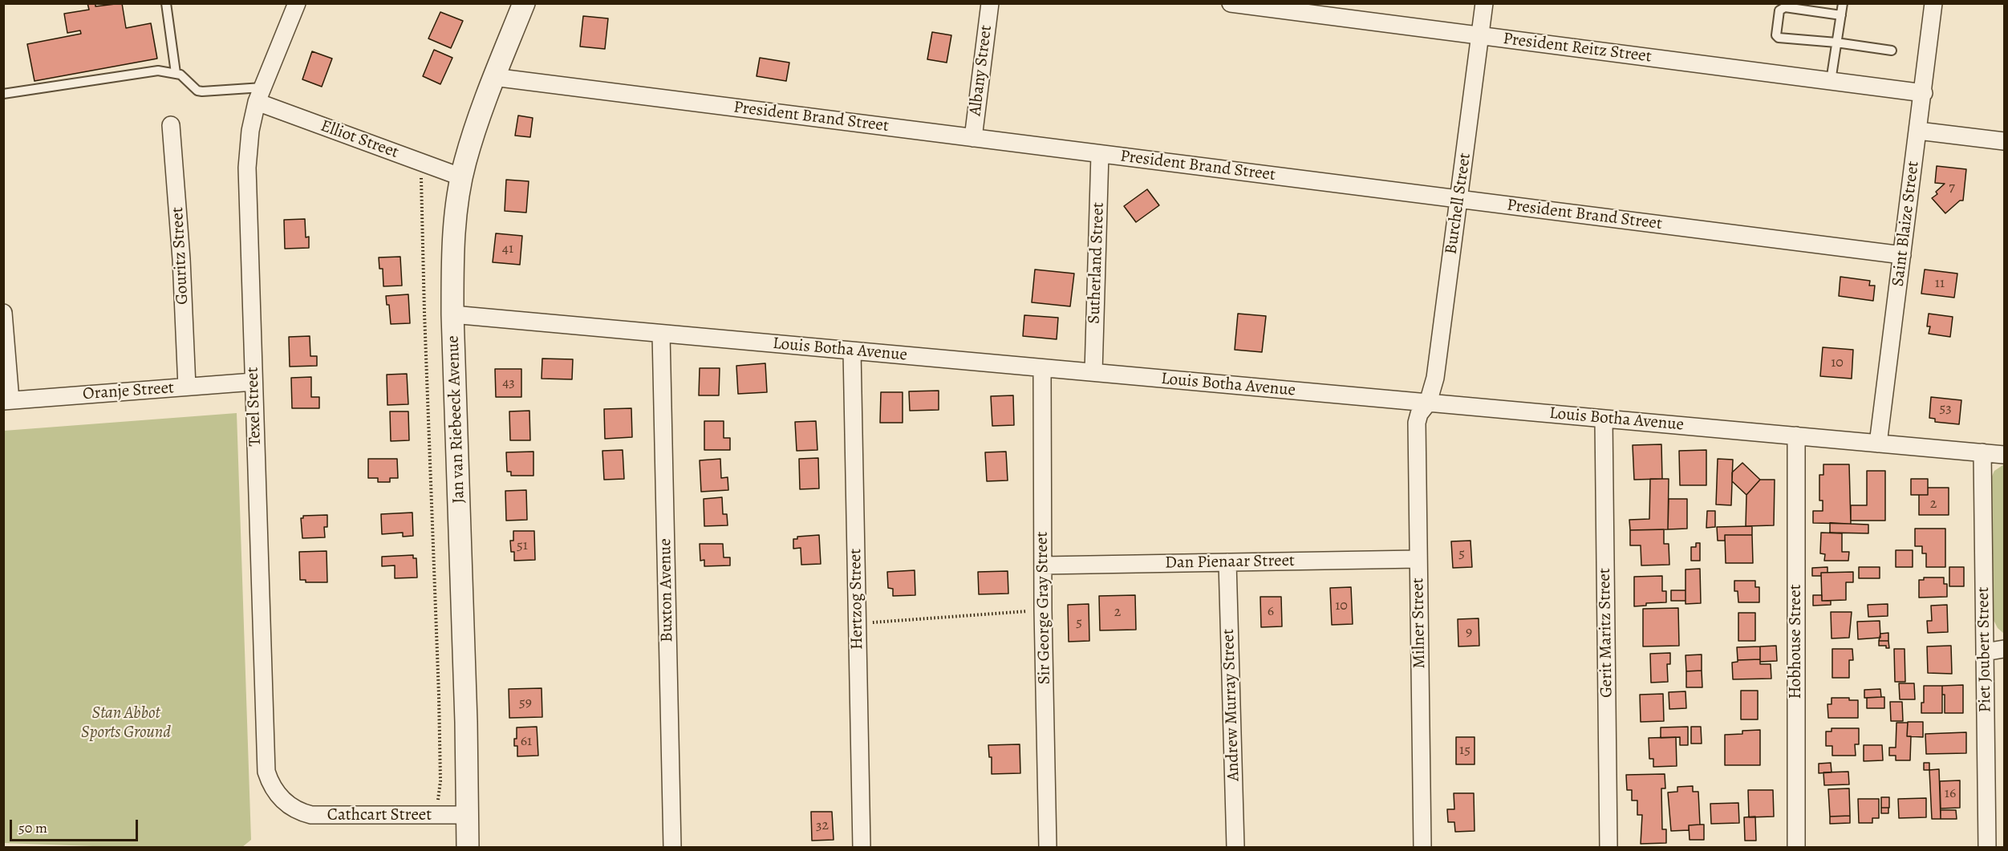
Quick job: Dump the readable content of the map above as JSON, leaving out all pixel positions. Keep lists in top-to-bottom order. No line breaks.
{"streets":{"street":["President Reitz Street","Albany Street","President Brand Street","Elliot Street","Burchell Street","Saint Blaize Street","Gouritz Street","Sutherland Street","Louis Botha Avenue","Oranje Street","Texel Street","Jan van Riebeeck Avenue","Dan Pienaar Street","Buxton Avenue","Hertzog Street","Sir George Gray Street","Milner Street","Gerit Maritz Street","Hobhouse Street","Piet Joubert Street","Andrew Murray Street","Cathcart Street"]},"crossings":[["President Reitz Street","Burchell Street"],["President Reitz Street","Saint Blaize Street"],["Albany Street","President Brand Street"],["President Brand Street","Burchell Street"],["President Brand Street","Saint Blaize Street"],["President Brand Street","Sutherland Street"],["President Brand Street","Jan van Riebeeck Avenue"],["Elliot Street","Texel Street"],["Elliot Street","Jan van Riebeeck Avenue"],["Burchell Street","Louis Botha Avenue"],["Burchell Street","Milner Street"],["Saint Blaize Street","Louis Botha Avenue"],["Gouritz Street","Oranje Street"],["Sutherland Street","Louis Botha Avenue"],["Louis Botha Avenue","Jan van Riebeeck Avenue"],["Louis Botha Avenue","Buxton Avenue"],["Louis Botha Avenue","Hertzog Street"],["Louis Botha Avenue","Sir George Gray Street"],["Louis Botha Avenue","Milner Street"],["Louis Botha Avenue","Gerit Maritz Street"],["Louis Botha Avenue","Hobhouse Street"],["Louis Botha Avenue","Piet Joubert Street"],["Oranje Street","Texel Street"],["Texel Street","Cathcart Street"],["Jan van Riebeeck Avenue","Cathcart Street"],["Dan Pienaar Street","Sir George Gray Street"],["Dan Pienaar Street","Milner Street"],["Dan Pienaar Street","Andrew Murray Street"]],"parks":["Stan Abbot Sports Ground"],"house_numbers":["7","41","11","10","43","53","2","51","5","10","6","2","5","9","59","61","15","16","32"],"scale_bar":"50 m"}
